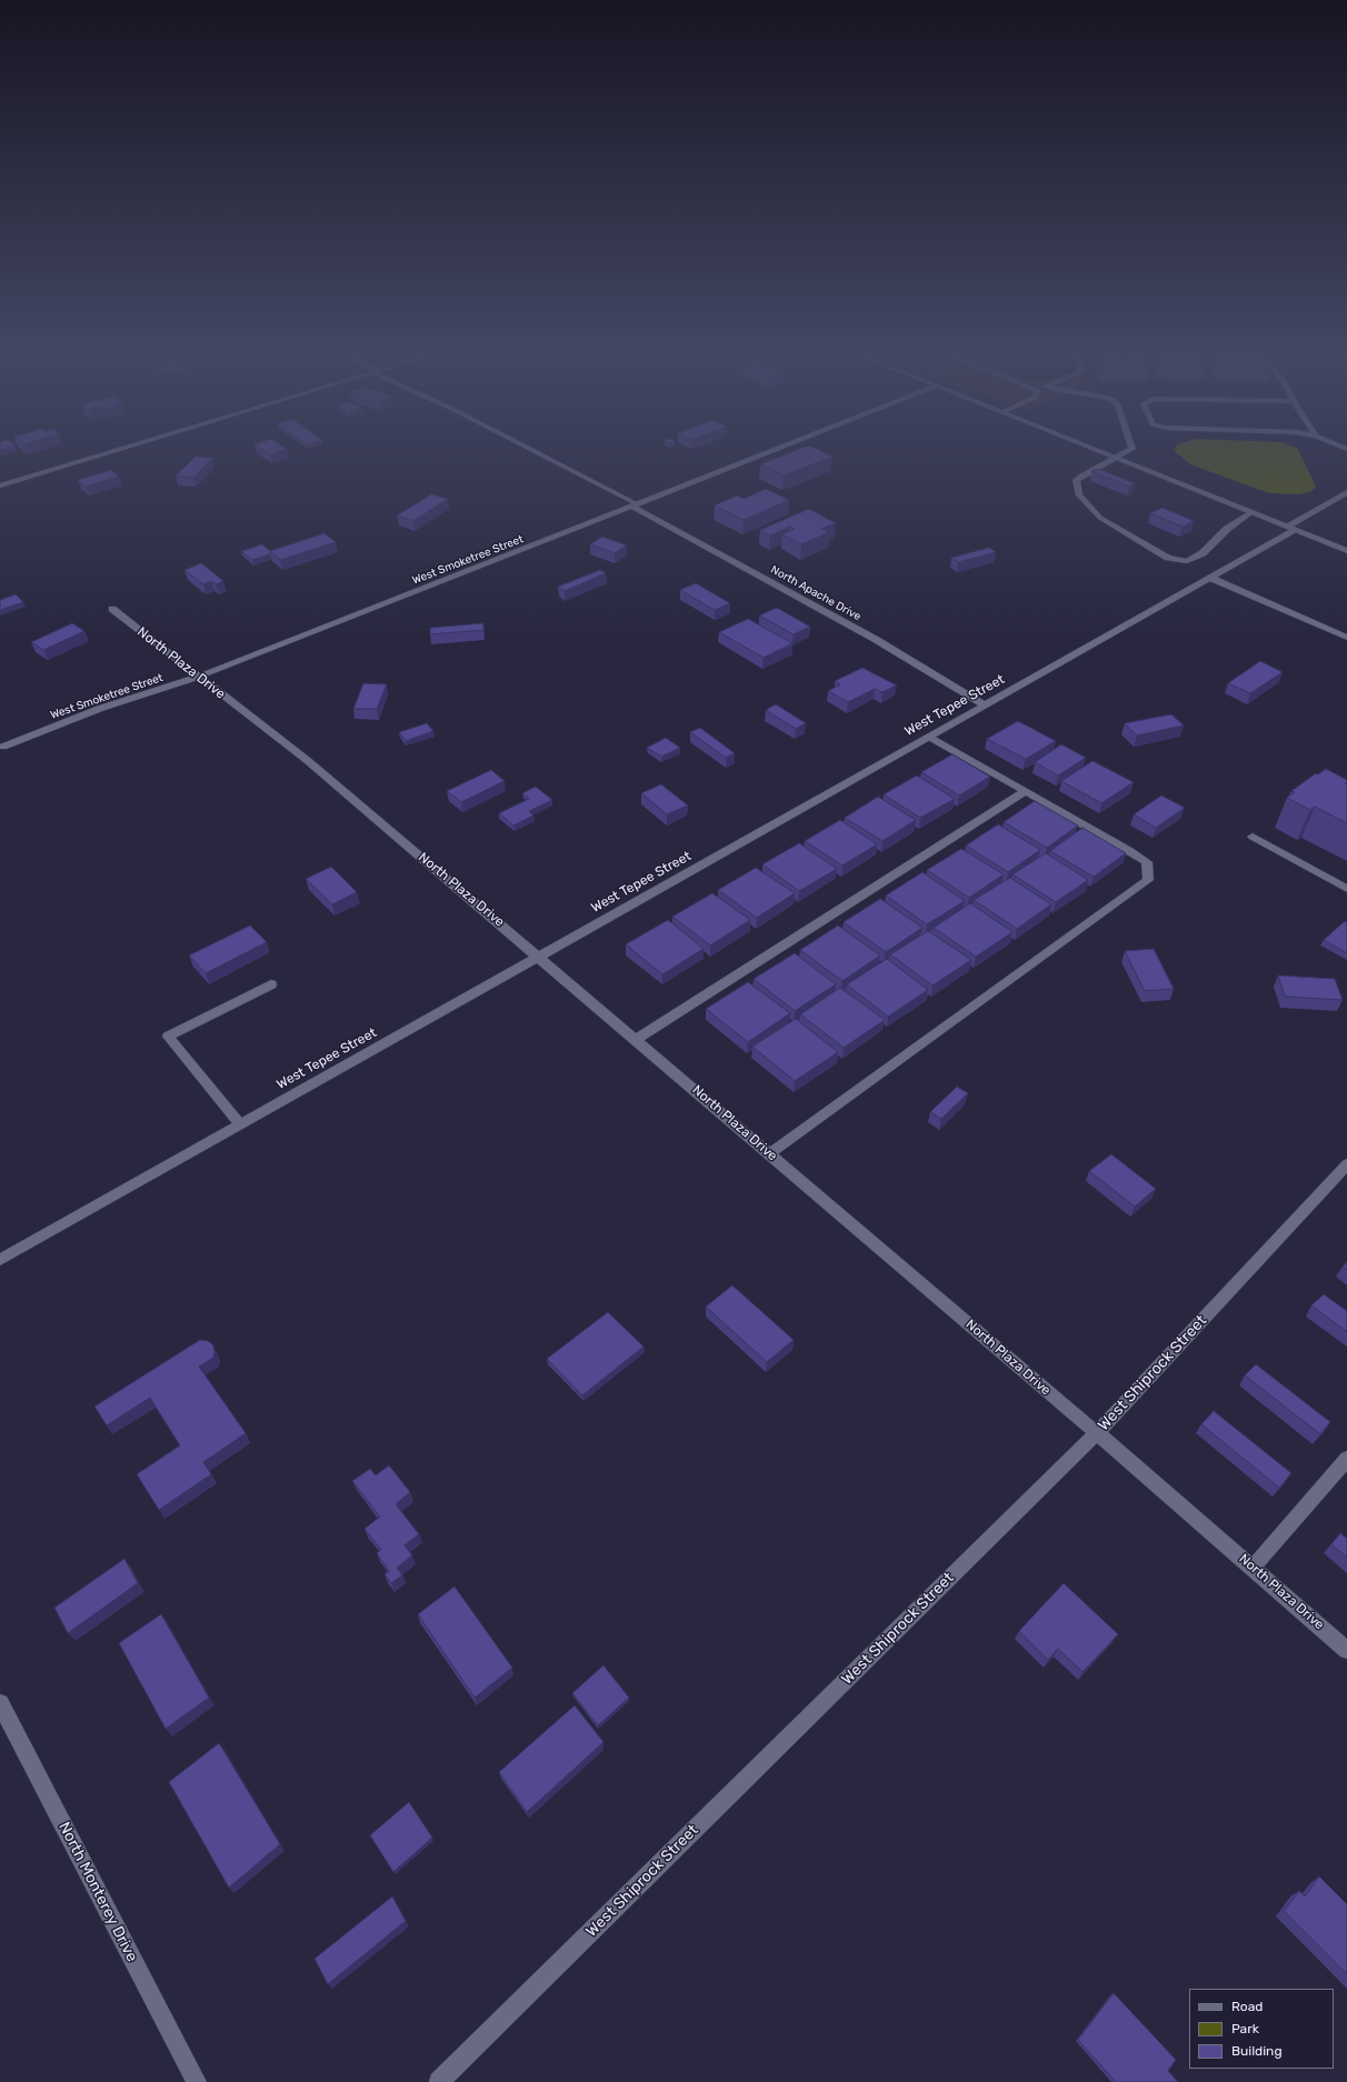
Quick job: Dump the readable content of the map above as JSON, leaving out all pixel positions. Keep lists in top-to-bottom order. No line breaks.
{"streets":{"street":["West Smoketree Street","North Apache Drive","North Plaza Drive","West Tepee Street","West Shiprock Street","North Monterey Drive"]},"crossings":[["West Smoketree Street","North Apache Drive"],["West Smoketree Street","North Plaza Drive"],["North Apache Drive","West Tepee Street"],["North Plaza Drive","West Tepee Street"],["North Plaza Drive","West Shiprock Street"]],"legend":["Road","Park","Building"]}
